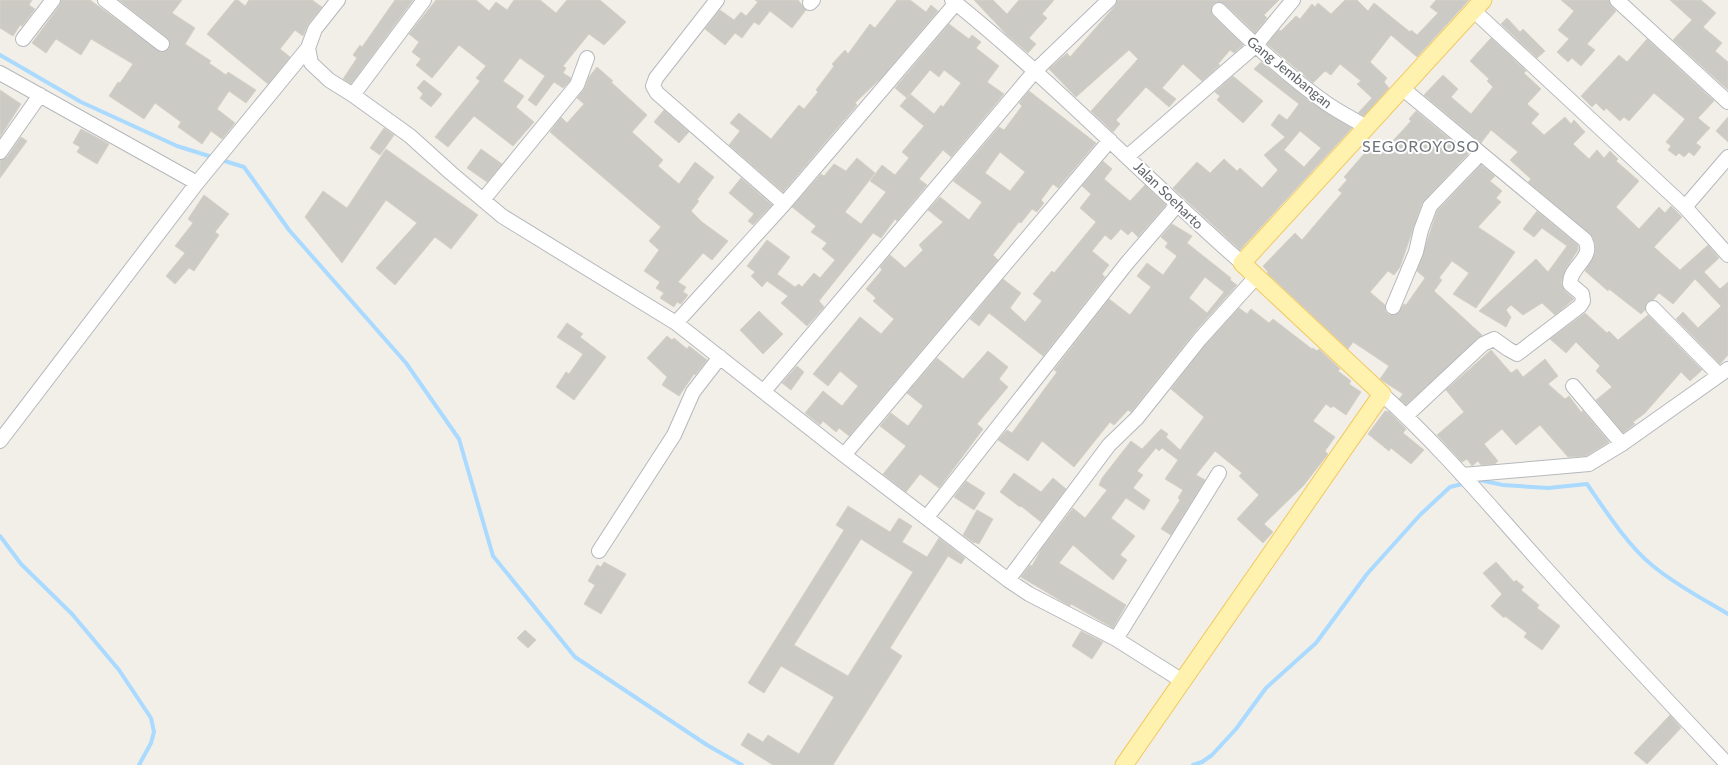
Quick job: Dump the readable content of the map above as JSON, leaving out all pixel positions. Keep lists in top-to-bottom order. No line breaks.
{"streets":{"main road":["Jalan Soeharto"],"street":["Gang Jembangan"]},"districts":["SEGOROYOSO"]}
